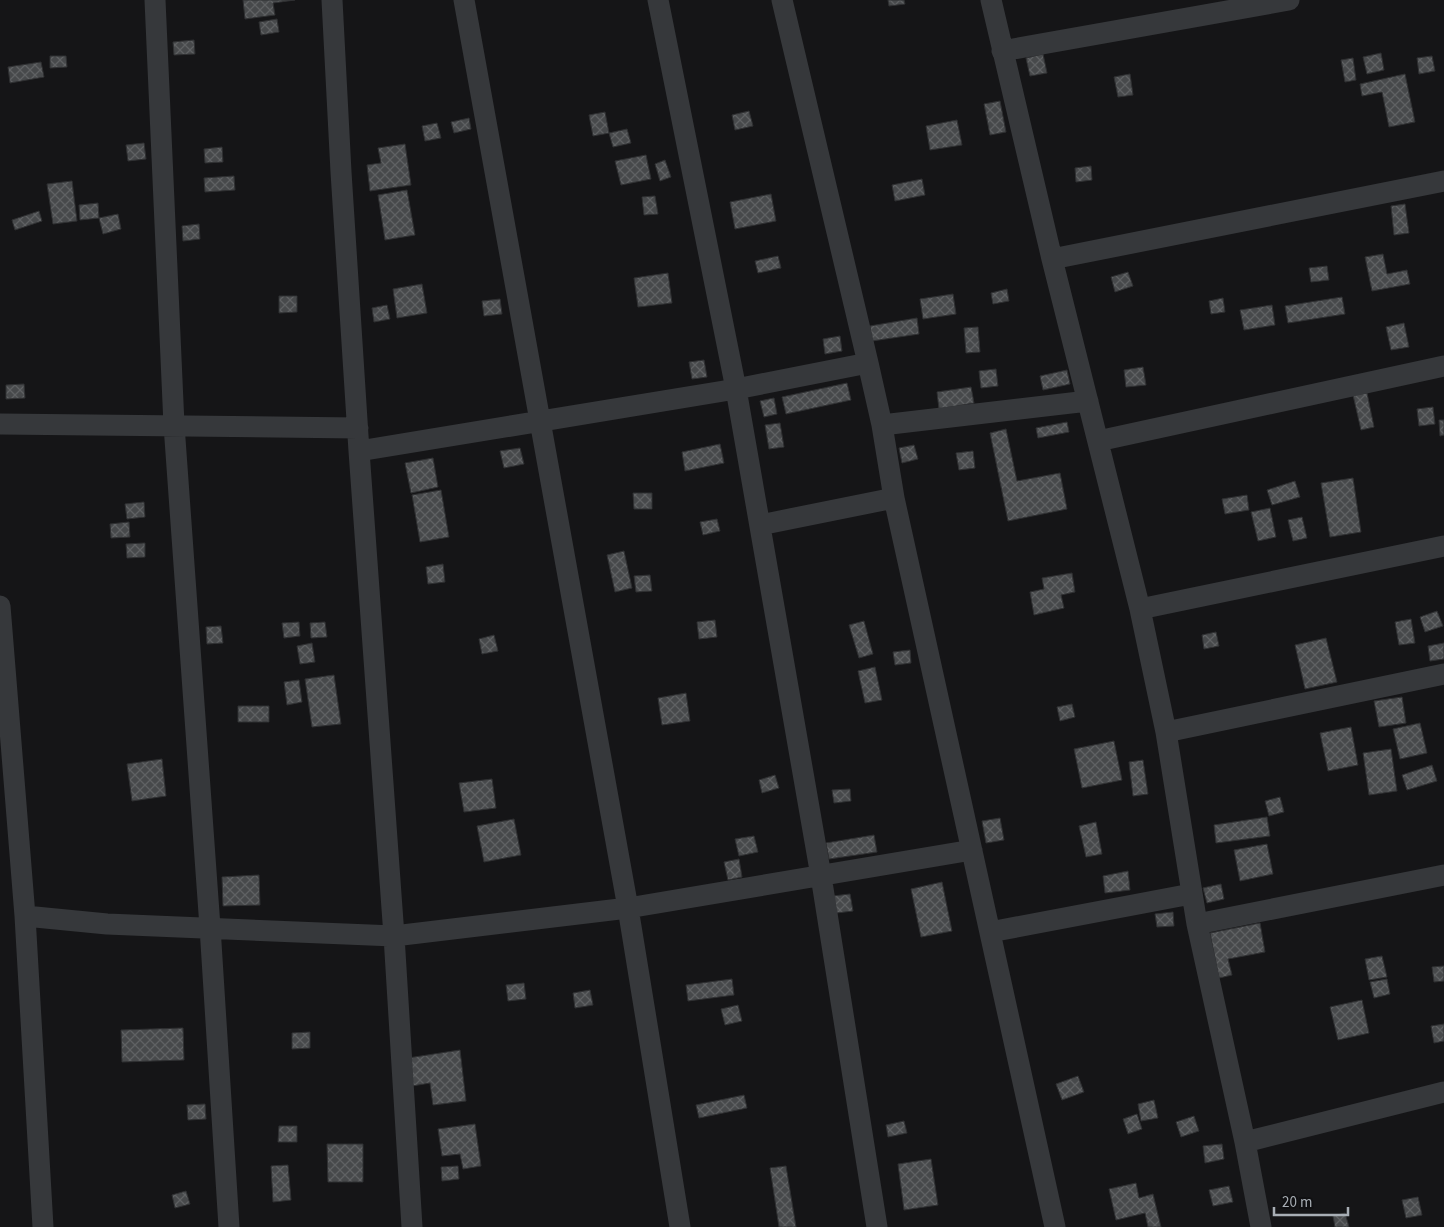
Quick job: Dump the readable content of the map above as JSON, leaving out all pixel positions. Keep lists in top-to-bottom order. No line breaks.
{"scale_bar":"20 m"}
